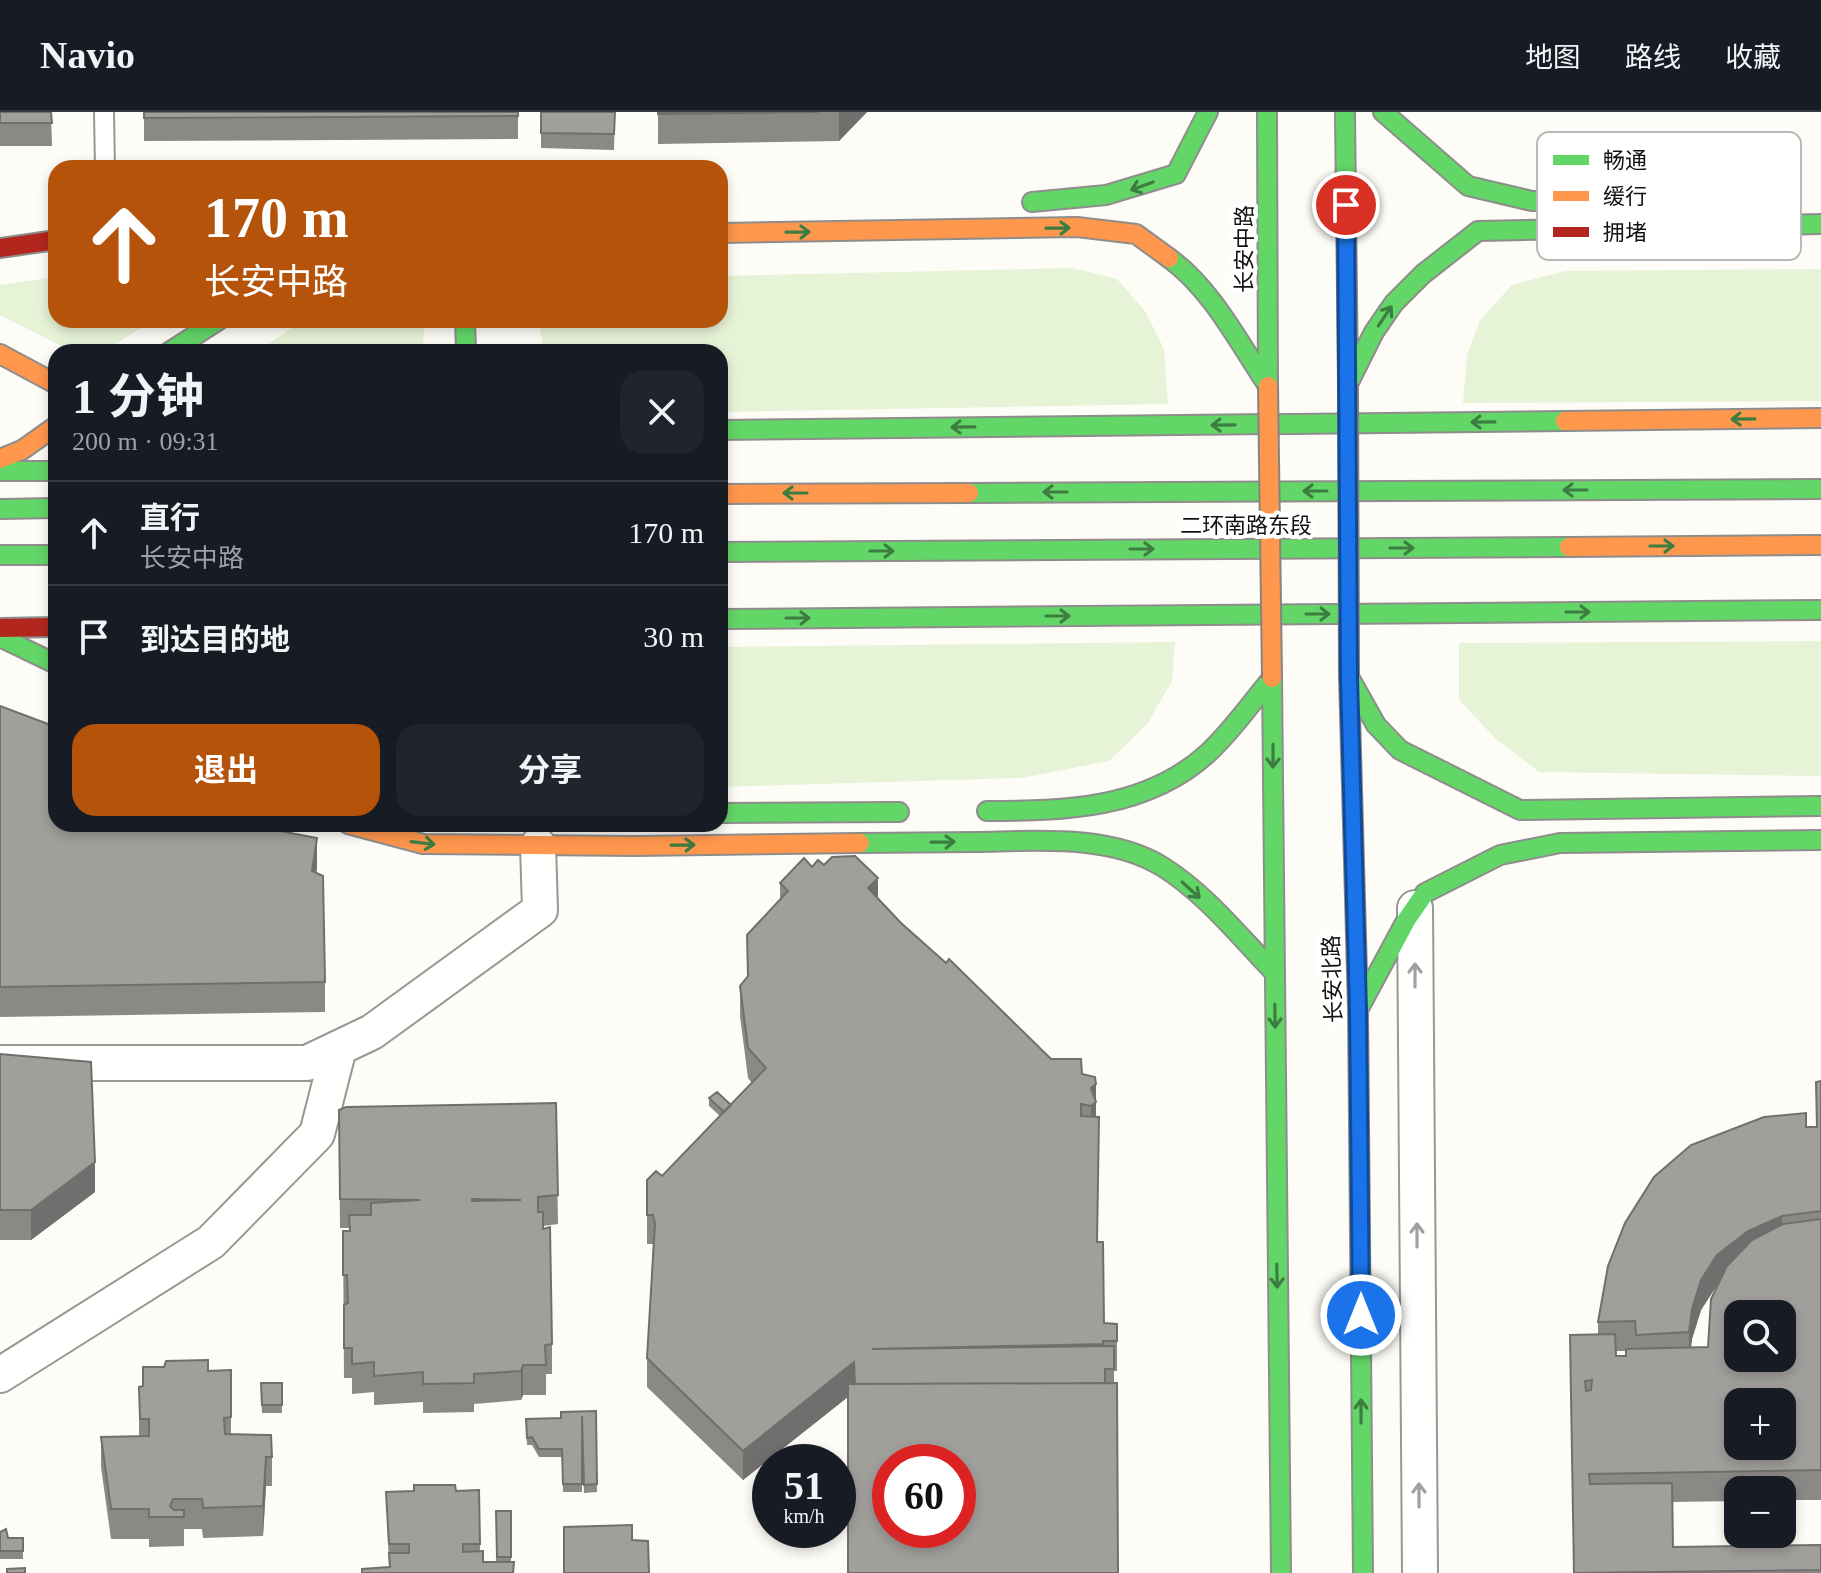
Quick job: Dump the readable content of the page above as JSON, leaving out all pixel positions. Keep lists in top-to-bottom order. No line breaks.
{"streets":{"main road":["长安中路","二环南路东段","长安北路"]},"legend":["畅通","缓行","拥堵"],"page":{"header":"Navio","nav":["地图","路线","收藏"],"turn":["170 m","长安中路"],"heading":["1 分钟","200 m · 09:31"],"list":[{"name":"直行","note":"长安中路","value":"170 m"},{"name":"到达目的地","value":"30 m"}],"buttons":["退出","分享"],"map_buttons":["+","−"],"speed":"51 km/h","limit":"60"}}
